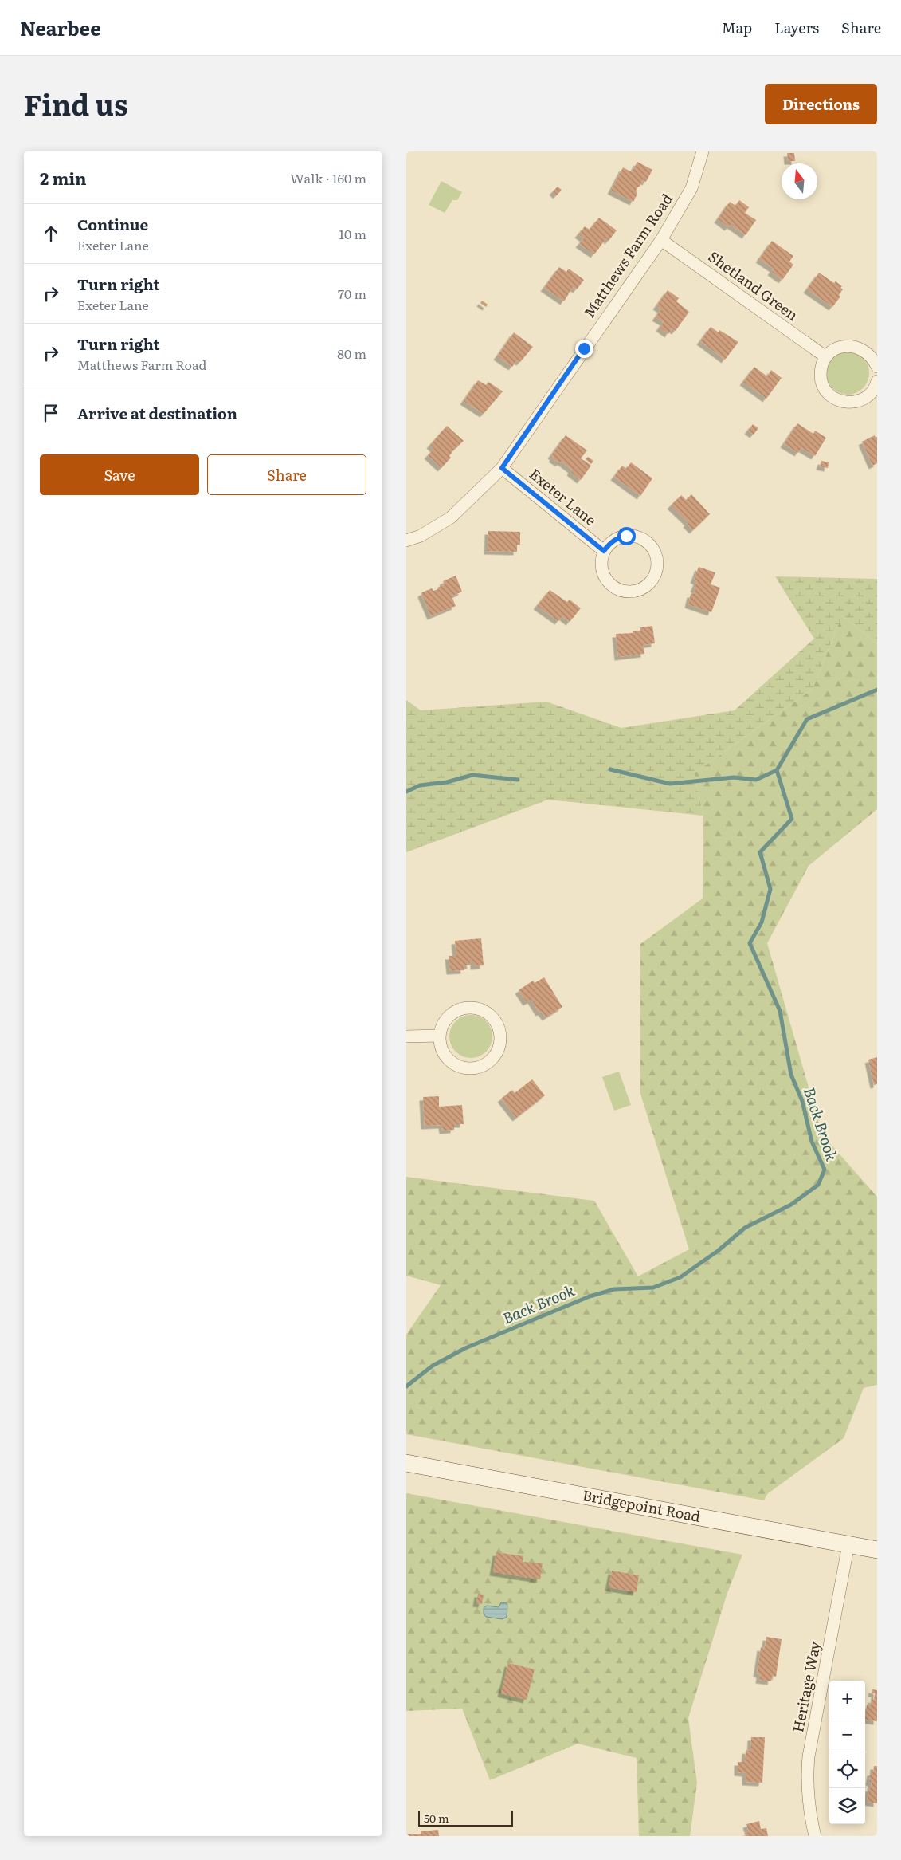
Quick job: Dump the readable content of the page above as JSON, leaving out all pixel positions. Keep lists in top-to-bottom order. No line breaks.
{"streets":{"street":["Matthews Farm Road","Shetland Green","Exeter Lane","Bridgepoint Road","Heritage Way"]},"crossings":[["Matthews Farm Road","Shetland Green"],["Matthews Farm Road","Exeter Lane"],["Bridgepoint Road","Heritage Way"]],"water":["Back Brook"],"scale_bar":"50 m","north":"top","page":{"header":"Nearbee","nav":["Map","Layers","Share"],"title":"Find us","buttons":["Directions",["Save","Share"]],"heading":["2 min","Walk · 160 m"],"list":[["Continue","Exeter Lane","10 m"],["Turn right","Exeter Lane","70 m"],["Turn right","Matthews Farm Road","80 m"],"Arrive at destination"],"map_buttons":["+","−"],"scale":"50 m"}}
